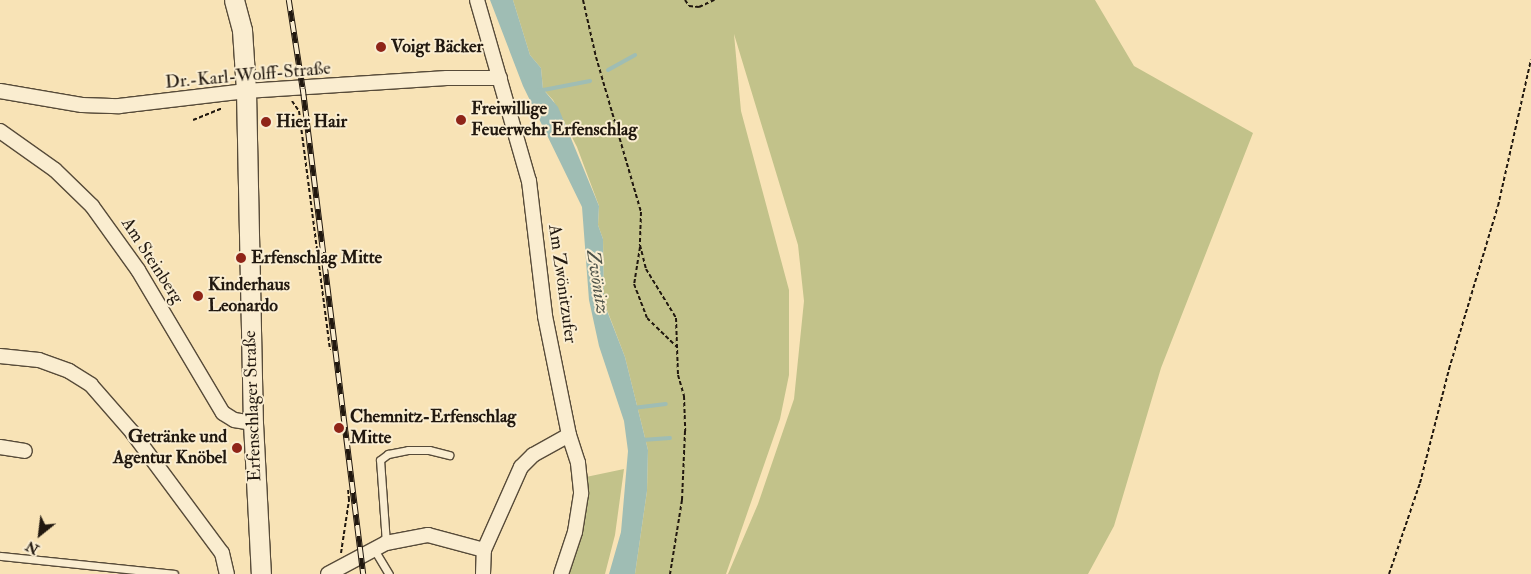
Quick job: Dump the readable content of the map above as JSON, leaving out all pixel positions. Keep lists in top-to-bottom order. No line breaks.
{"streets":{"main road":["Erfenschlager Straße"],"street":["Dr.-Karl-Wolff-Straße","Am Steinberg","Am Zwönitzufer"]},"crossings":[["Dr.-Karl-Wolff-Straße","Am Zwönitzufer"],["Dr.-Karl-Wolff-Straße","Erfenschlager Straße"],["Am Steinberg","Erfenschlager Straße"]],"water":["Zwönitz"],"places":["Voigt Bäcker","Freiwillige Feuerwehr Erfenschlag","Hier Hair","Erfenschlag Mitte","Kinderhaus Leonardo","Chemnitz-Erfenschlag Mitte","Getränke und Agentur Knöbel"],"north":"bottom left"}
